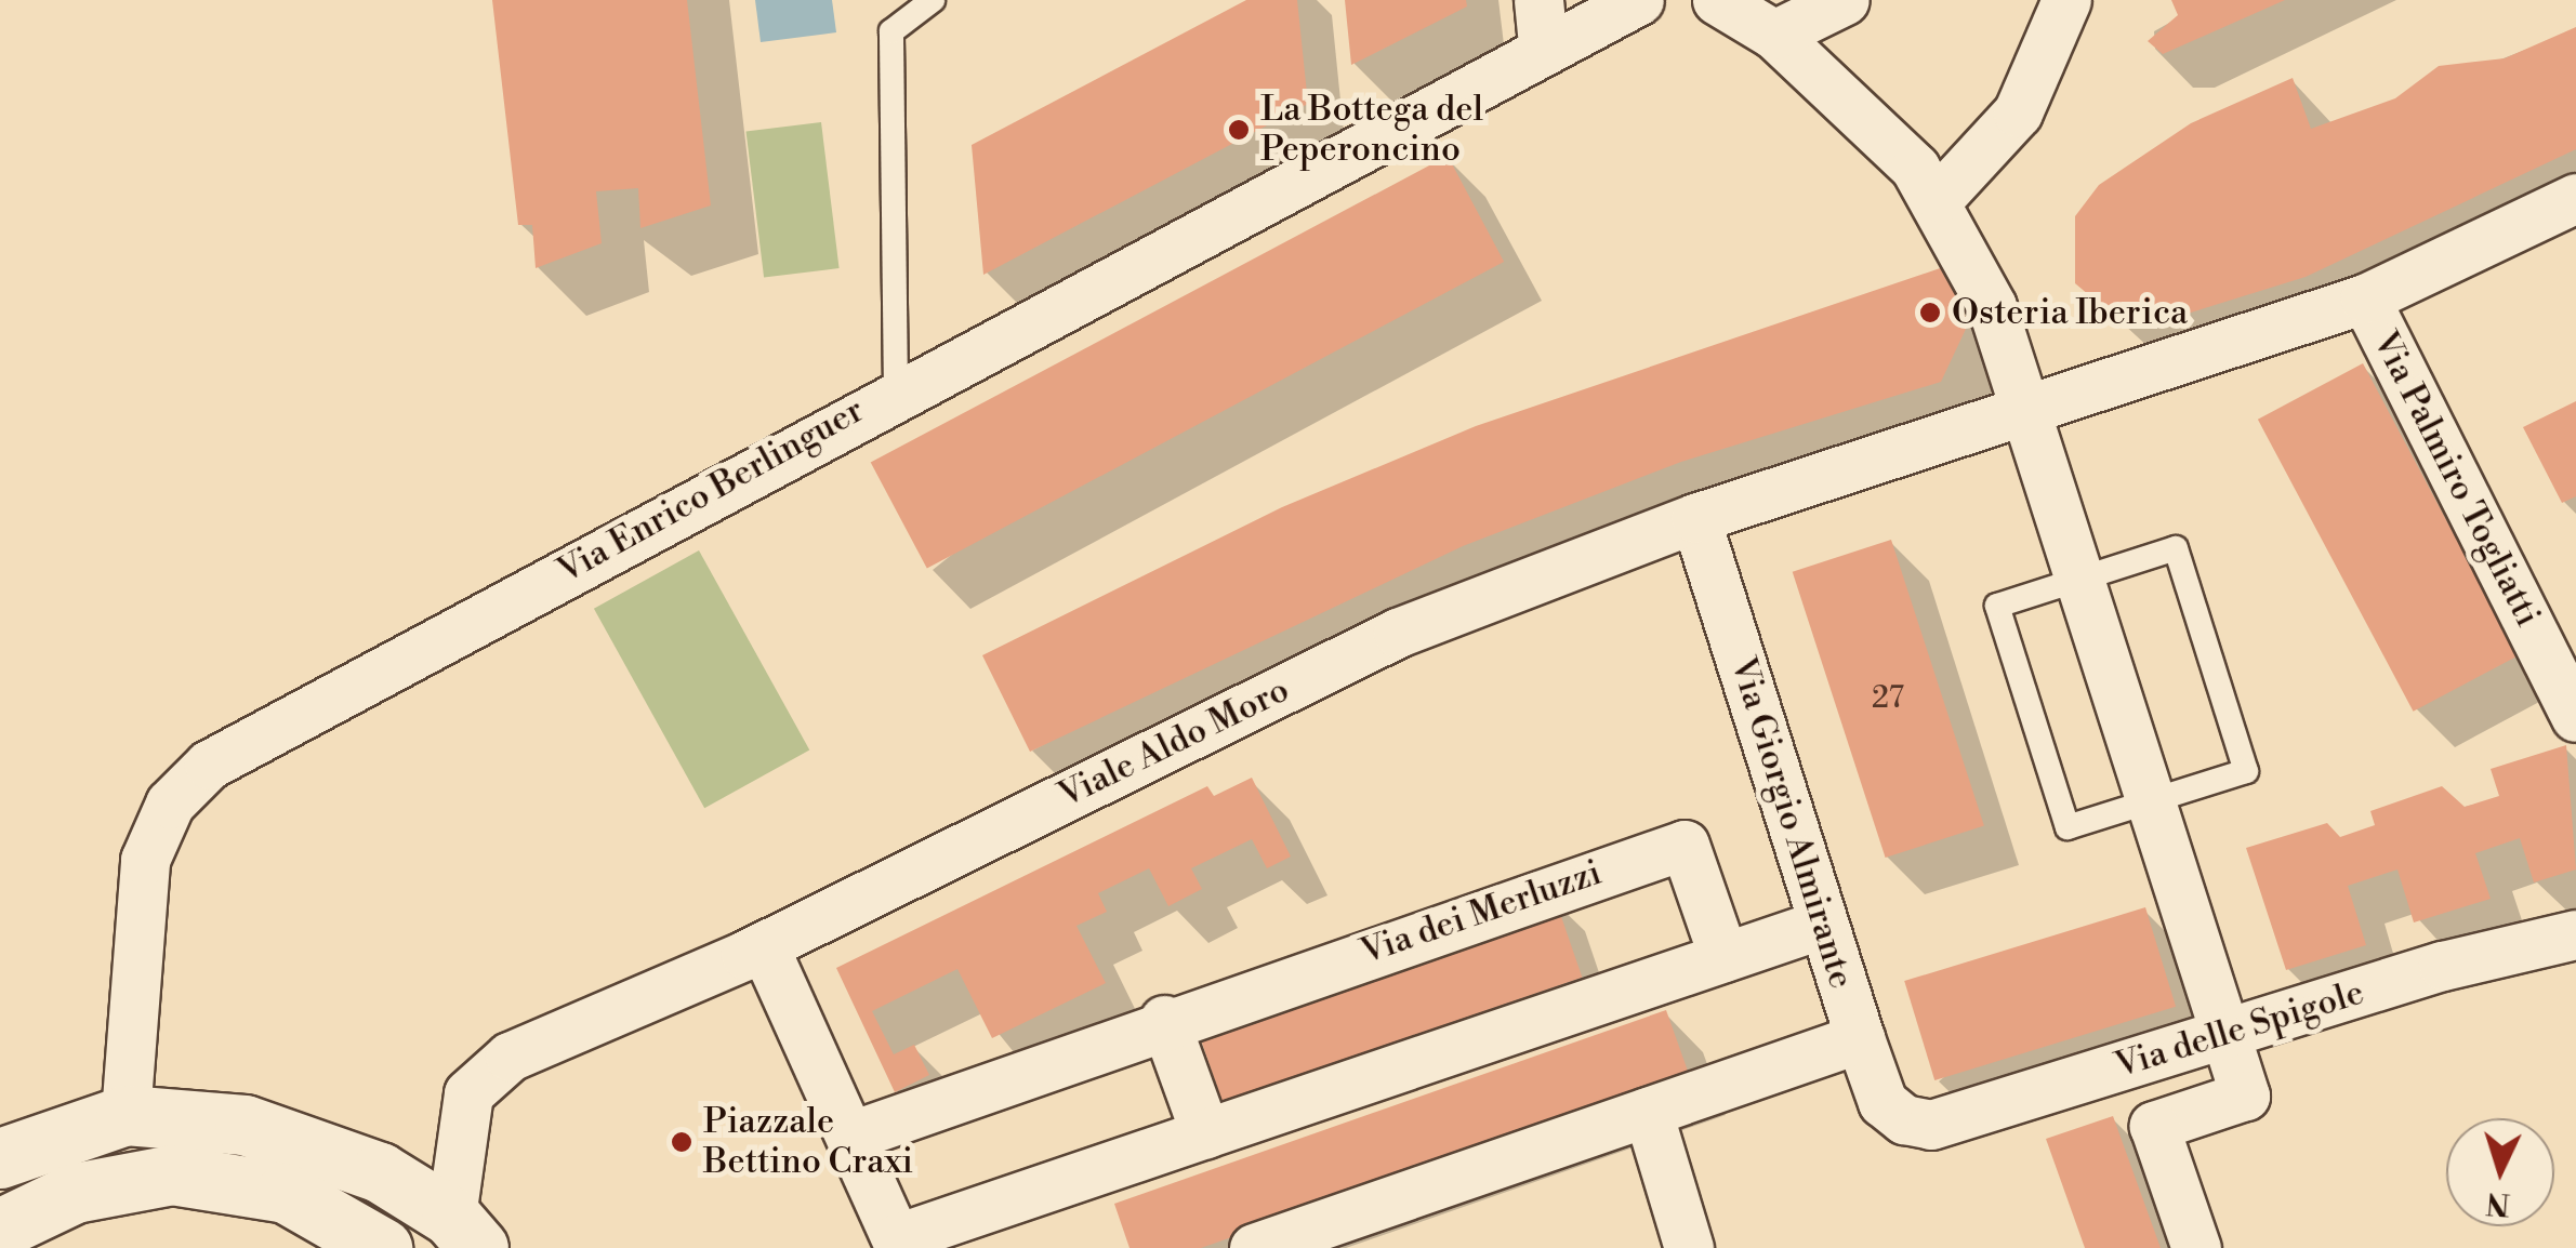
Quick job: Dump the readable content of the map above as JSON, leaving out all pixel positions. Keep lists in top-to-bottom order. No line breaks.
{"streets":{"street":["Via Palmiro Togliatti","Via Enrico Berlinguer","Viale Aldo Moro","Via Giorgio Almirante","Via dei Merluzzi","Via delle Spigole"]},"crossings":[["Via Palmiro Togliatti","Viale Aldo Moro"],["Viale Aldo Moro","Via Giorgio Almirante"],["Via Giorgio Almirante","Via delle Spigole"]],"places":["La Bottega del Peperoncino","Osteria Iberica","Piazzale Bettino Craxi"],"house_numbers":["27"],"north":"bottom"}
